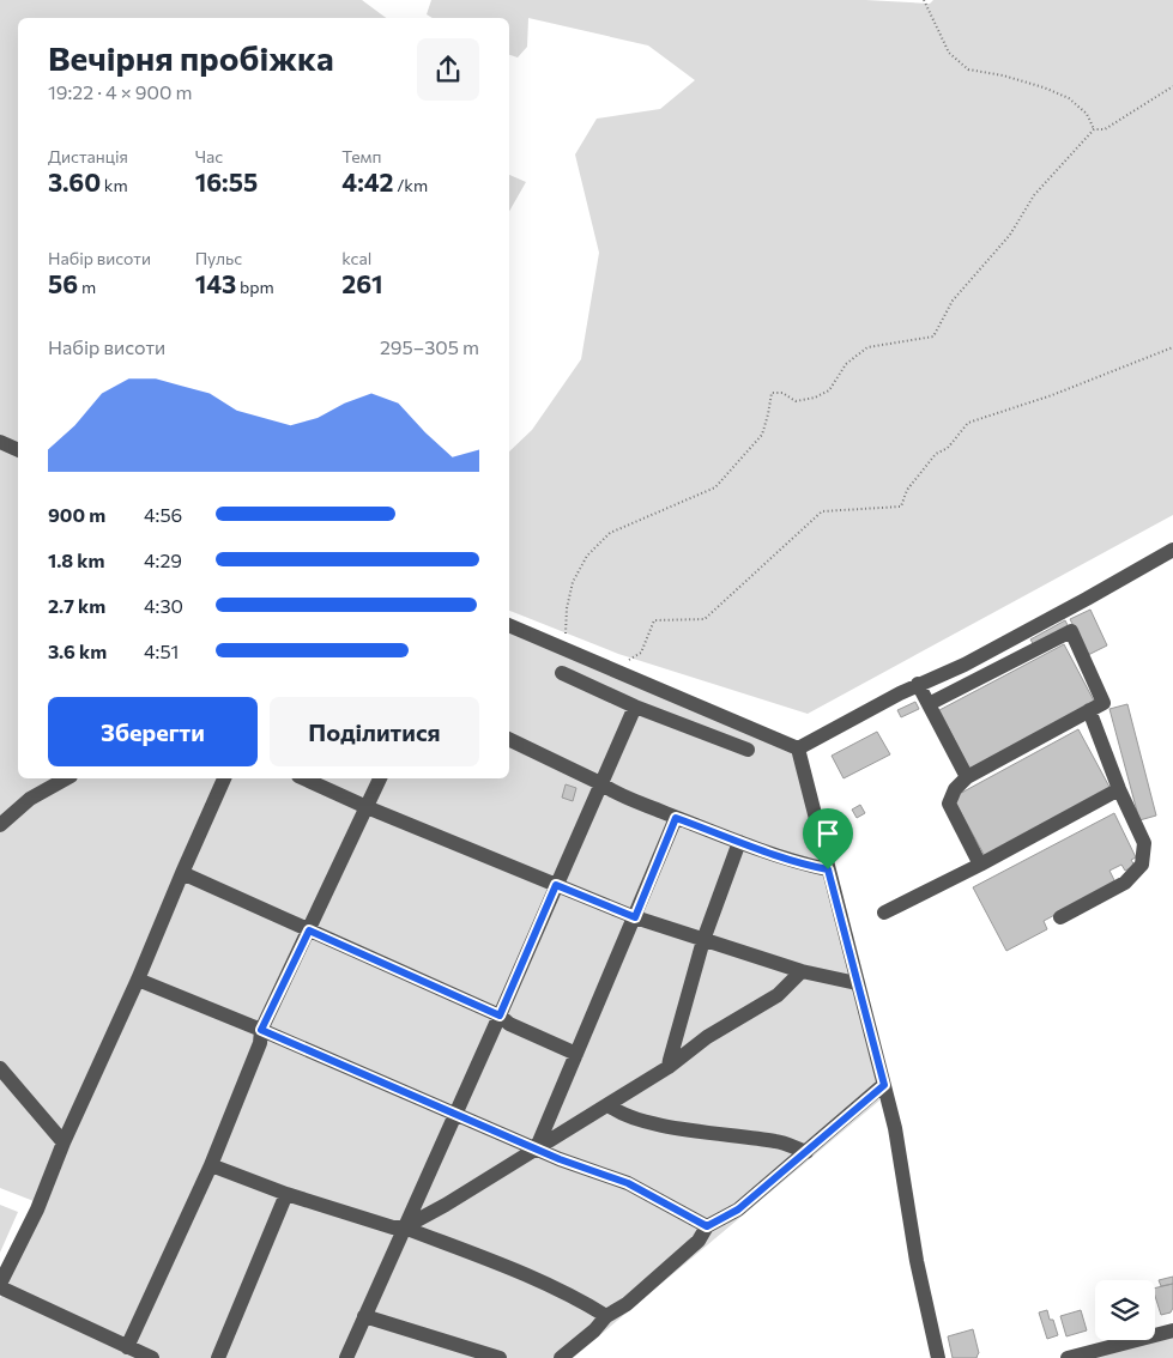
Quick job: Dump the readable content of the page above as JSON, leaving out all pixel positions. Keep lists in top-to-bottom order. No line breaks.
{"page":{"heading":["Вечірня пробіжка","19:22 · 4 × 900 m"],"stats":[["Дистанція","3.60 km"],["Час","16:55"],["Темп","4:42 /km"],["Набір висоти","56 m"],["Пульс","143 bpm"],["kcal","261"]],"chart":["Набір висоти","295–305 m"],"list":[{"name":"900 m","note":"4:56"},{"name":"1.8 km","note":"4:29"},{"name":"2.7 km","note":"4:30"},{"name":"3.6 km","note":"4:51"}],"buttons":["Зберегти","Поділитися"]}}
